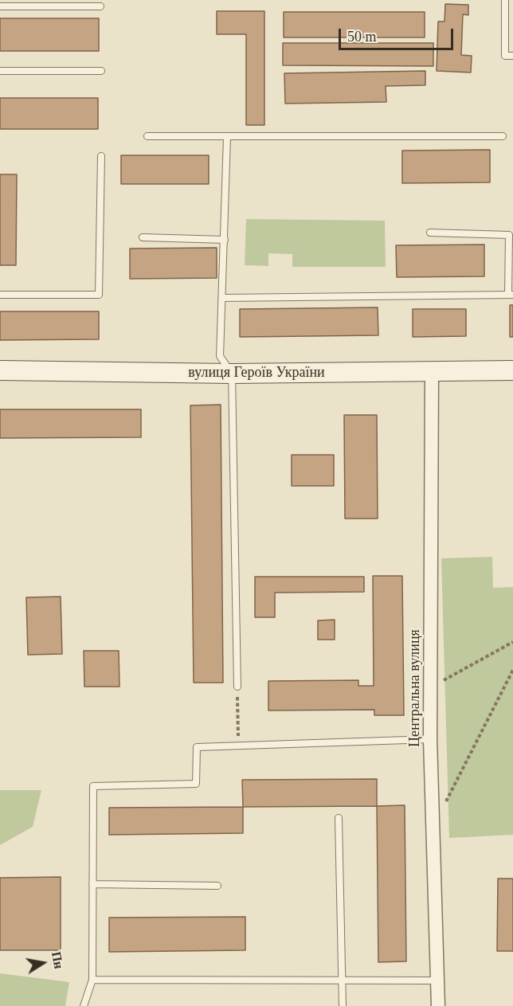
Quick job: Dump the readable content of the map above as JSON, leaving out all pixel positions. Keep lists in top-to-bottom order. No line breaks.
{"streets":{"street":["вулиця Героїв України","Центральна вулиця"]},"crossings":[["вулиця Героїв України","Центральна вулиця"]],"scale_bar":"50 m","north":"right"}
